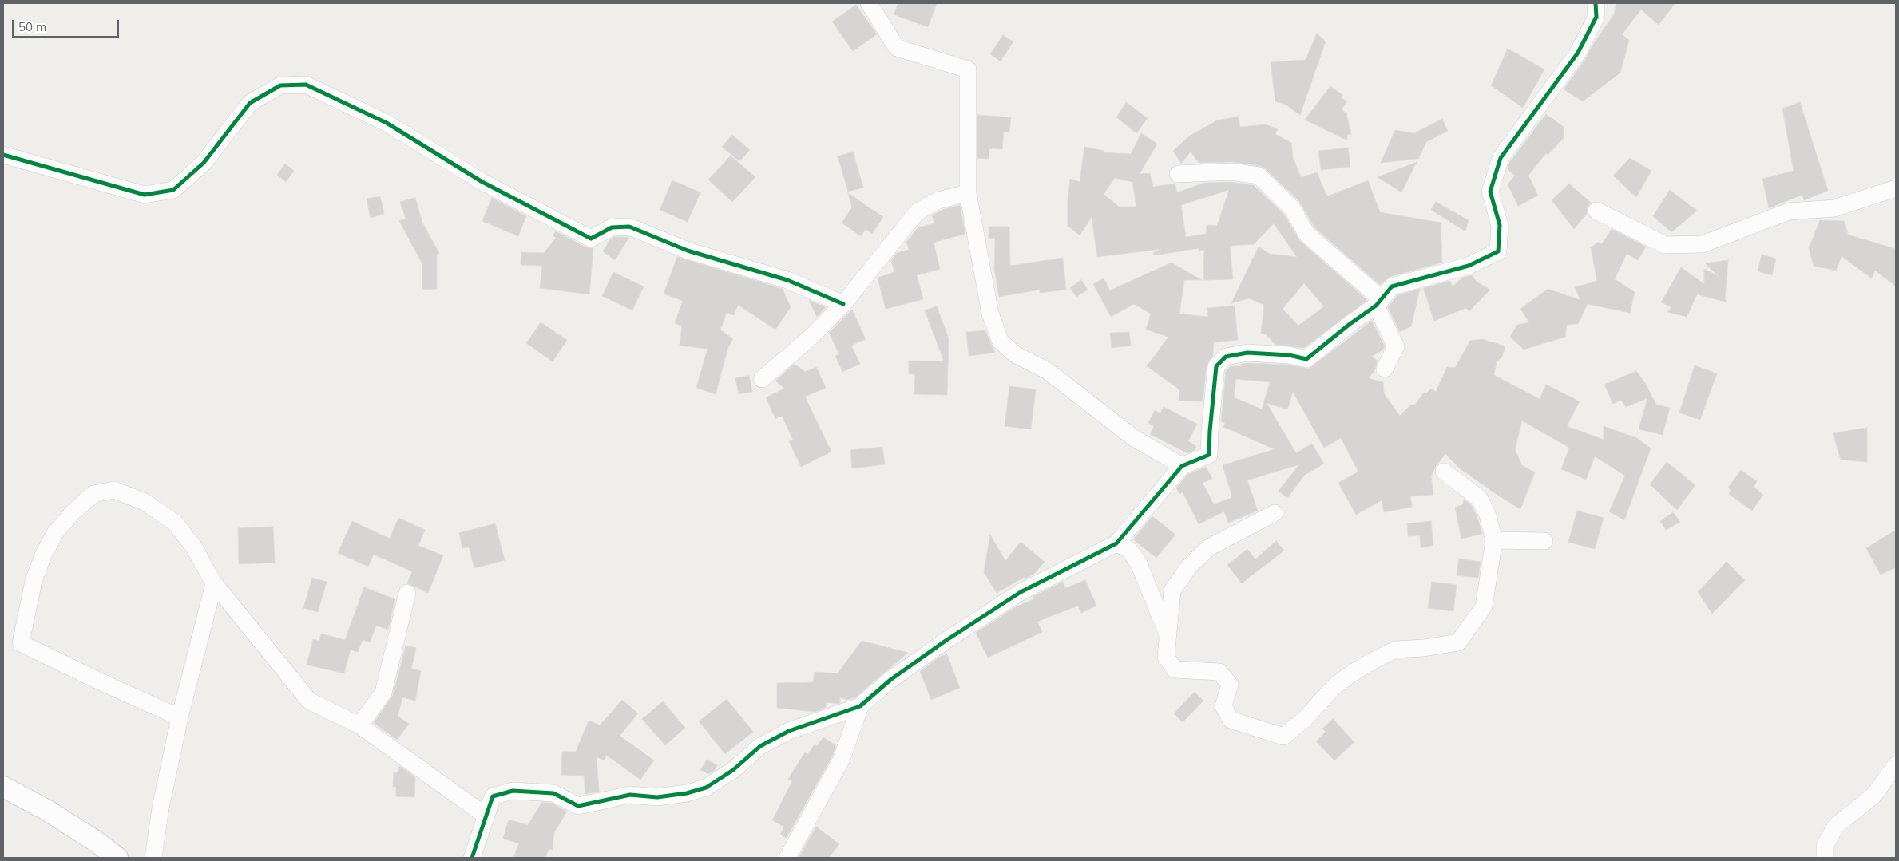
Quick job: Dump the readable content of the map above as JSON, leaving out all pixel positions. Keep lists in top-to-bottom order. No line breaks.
{"scale_bar":"50 m"}
